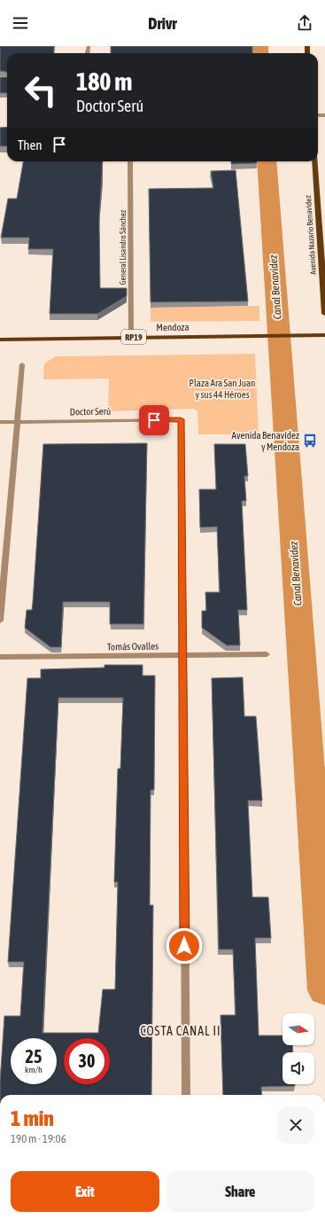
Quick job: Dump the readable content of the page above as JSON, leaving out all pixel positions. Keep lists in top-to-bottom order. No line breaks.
{"streets":{"main road":["Avenida Nazario Benavídez","Mendoza","RP19"],"street":["General Lisandro Sánchez","Doctor Serú","Tomás Ovalles"]},"crossings":[["General Lisandro Sánchez","Mendoza"],["Doctor Serú","Tomás Ovalles"]],"districts":["COSTA CANAL II"],"water":["Canal Benavídez"],"parks":["Plaza Ara San Juan y sus 44 Héroes"],"places":{"bus stop":["Avenida Benavídez y Mendoza"]},"north":"right","page":{"header":"Drivr","turn":["180 m","Doctor Serú"],"then":"Then","speed":"25 km/h","limit":"30","heading":["1 min","190 m · 19:06"],"buttons":["Exit","Share"]}}
